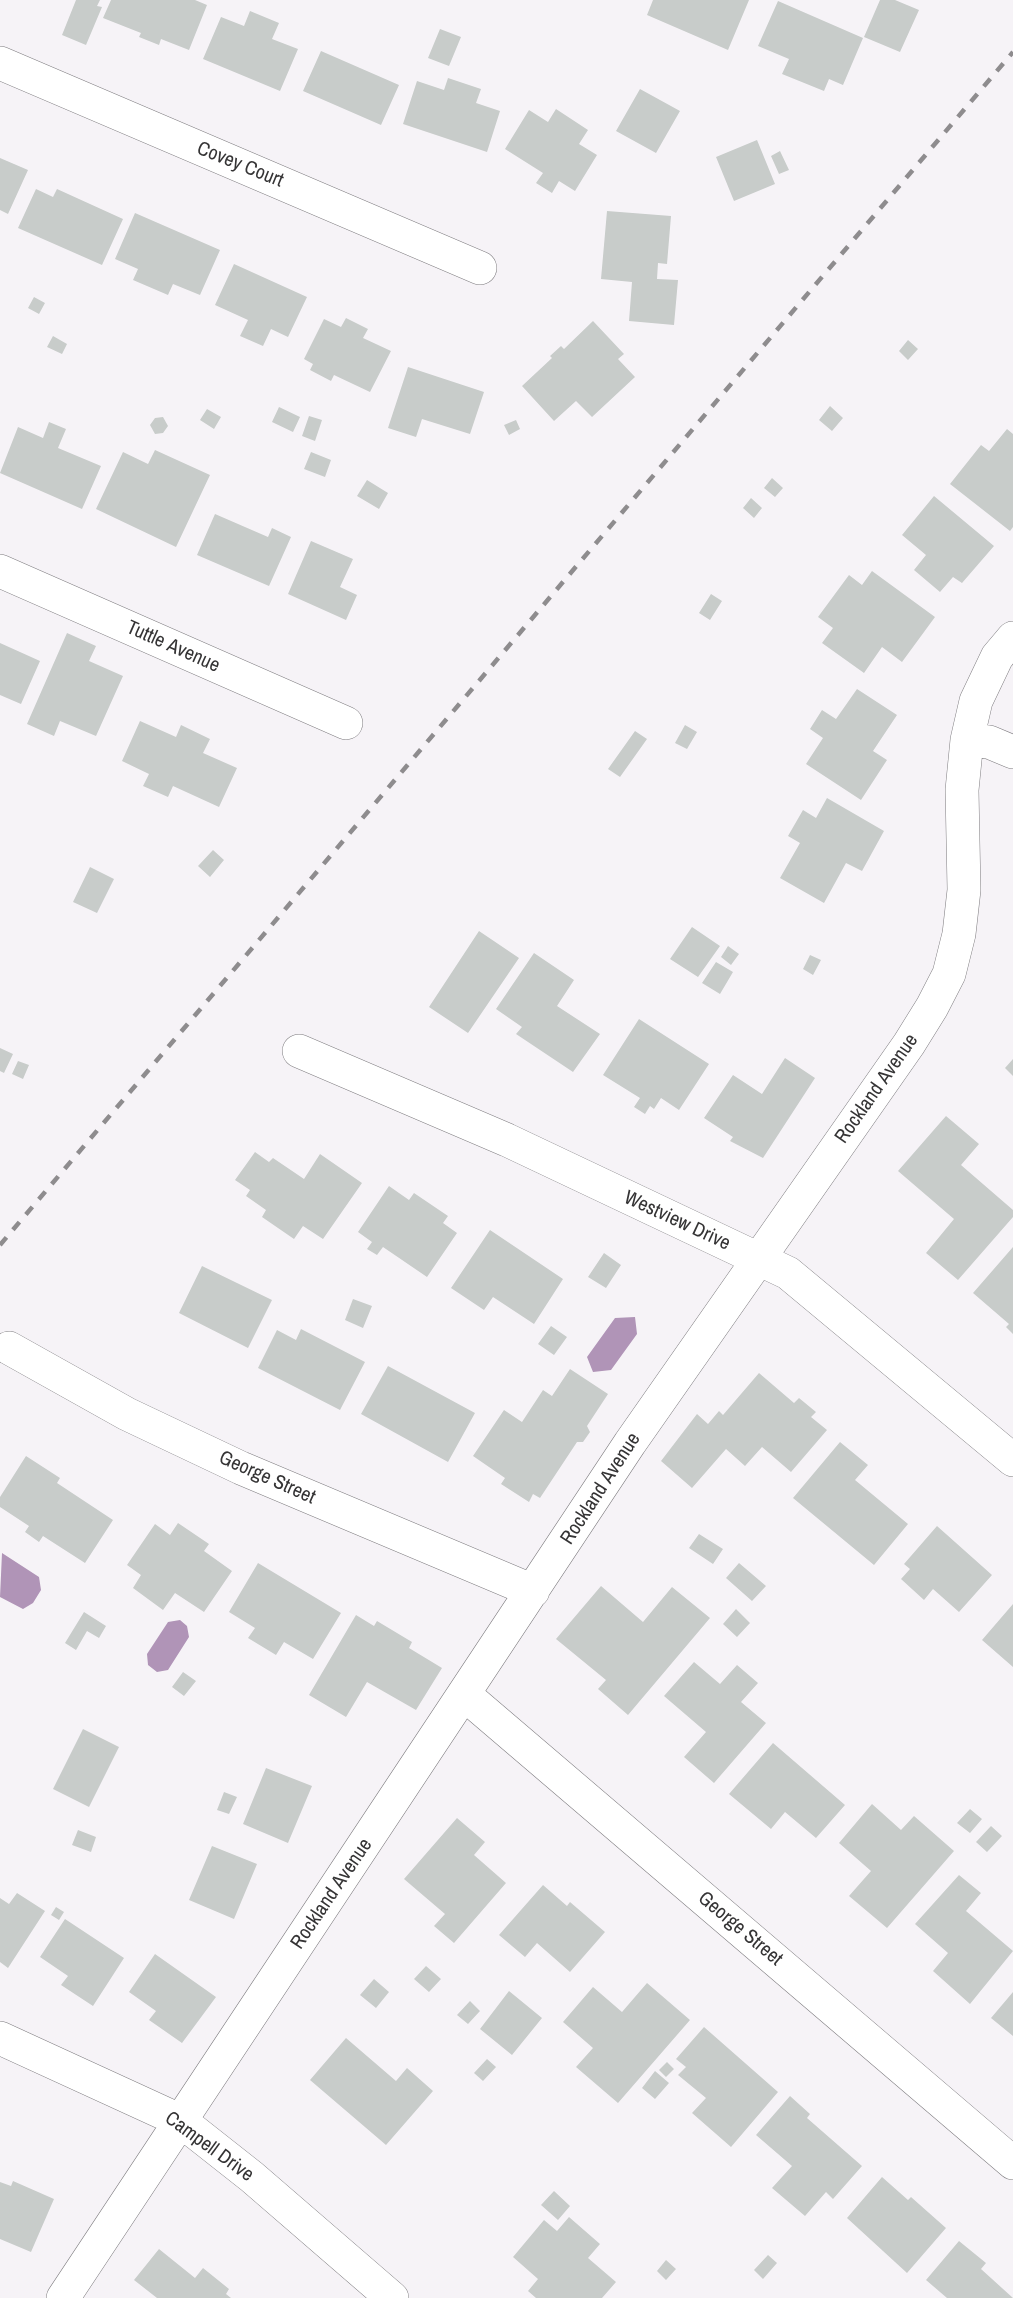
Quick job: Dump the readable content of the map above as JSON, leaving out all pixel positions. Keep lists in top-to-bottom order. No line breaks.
{"streets":{"street":["Covey Court","Tuttle Avenue","Rockland Avenue","Westview Drive","George Street","Campell Drive"]},"crossings":[["Rockland Avenue","Westview Drive"],["Rockland Avenue","George Street"],["Rockland Avenue","Campell Drive"]]}
